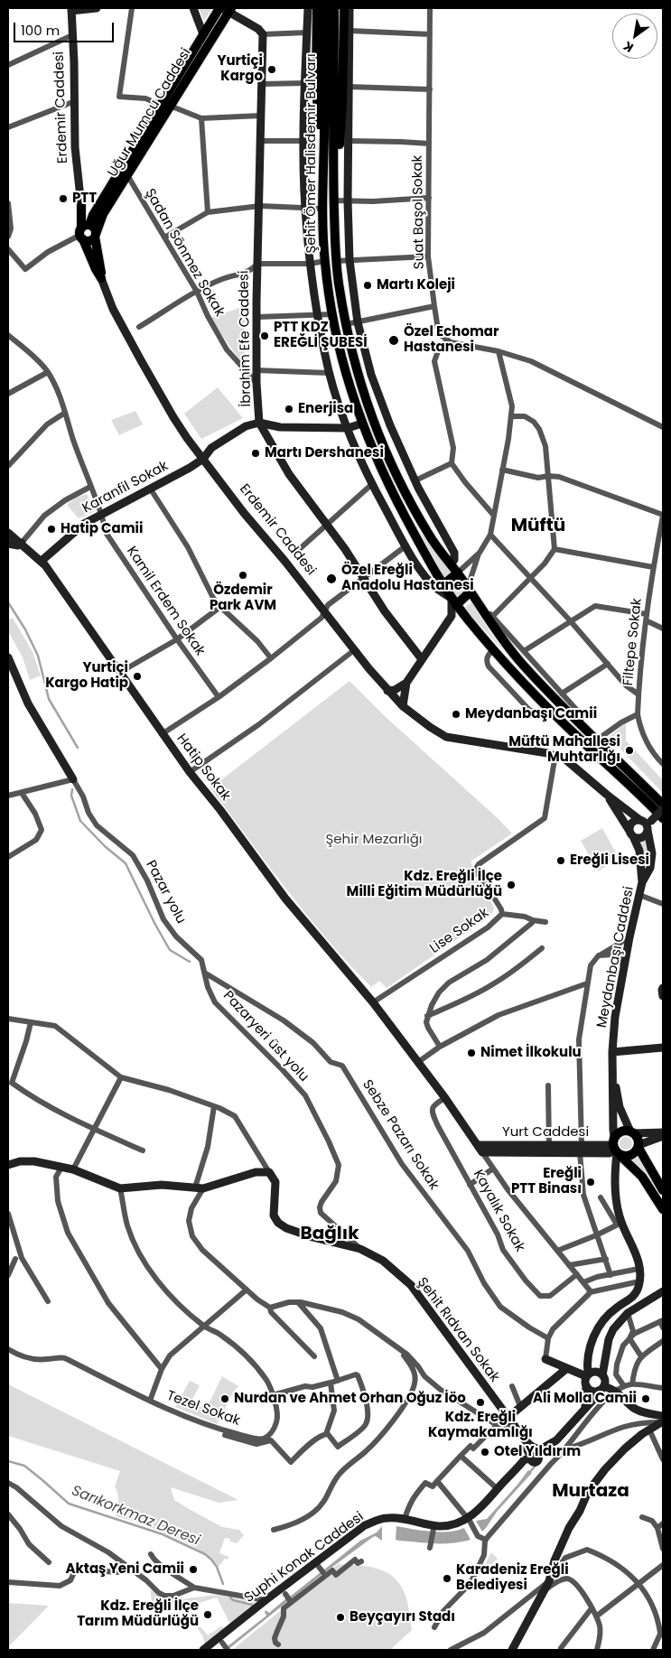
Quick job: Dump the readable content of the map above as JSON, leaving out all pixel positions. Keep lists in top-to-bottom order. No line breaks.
{"streets":{"main road":["Erdemir Caddesi","Uğur Mumcu Caddesi","Şehit Ömer Halisdemir Bulvarı"],"street":["Suat Başol Sokak","Şadan Sönmez Sokak","İbrahim Efe Caddesi","Karanfil Sokak","Kamil Erdem Sokak","Filtepe Sokak","Hatip Sokak","Pazar yolu","Lise Sokak","Meydanbaşı Caddesi","Pazaryeri üst yolu","Yurt Caddesi","Sebze Pazarı Sokak","Kayalık Sokak","Şehit Rıdvan Sokak","Tezel Sokak","Suphi Konak Caddesi"]},"crossings":[["Erdemir Caddesi","Uğur Mumcu Caddesi"],["Erdemir Caddesi","Karanfil Sokak"],["Erdemir Caddesi","Meydanbaşı Caddesi"],["Uğur Mumcu Caddesi","Şadan Sönmez Sokak"],["Şadan Sönmez Sokak","İbrahim Efe Caddesi"],["İbrahim Efe Caddesi","Karanfil Sokak"],["Karanfil Sokak","Kamil Erdem Sokak"],["Karanfil Sokak","Hatip Sokak"],["Hatip Sokak","Lise Sokak"],["Hatip Sokak","Kayalık Sokak"],["Pazar yolu","Pazaryeri üst yolu"],["Pazar yolu","Sebze Pazarı Sokak"],["Lise Sokak","Kayalık Sokak"],["Meydanbaşı Caddesi","Yurt Caddesi"],["Meydanbaşı Caddesi","Suphi Konak Caddesi"],["Pazaryeri üst yolu","Sebze Pazarı Sokak"],["Pazaryeri üst yolu","Şehit Rıdvan Sokak"],["Yurt Caddesi","Kayalık Sokak"],["Şehit Rıdvan Sokak","Suphi Konak Caddesi"]],"districts":["Müftü","Bağlık","Murtaza"],"water":["Sarıkorkmaz Deresi"],"parks":["Şehir Mezarlığı"],"places":["Yurtiçi Kargo","PTT","Martı Koleji","PTT KDZ EREĞLİ ŞUBESİ","Özel Echomar Hastanesi","Enerjisa","Martı Dershanesi","Hatip Camii","Özdemir Park AVM","Özel Ereğli Anadolu Hastanesi","Yurtiçi Kargo Hatip","Meydanbaşı Camii","Müftü Mahallesi Muhtarlığı","Ereğli Lisesi","Kdz. Ereğli İlçe Milli Eğitim Müdürlüğü","Nimet İlkokulu","Ereğli PTT Binası","Nurdan ve Ahmet Orhan Oğuz İöo","Ali Molla Camii","Kdz. Ereğli Kaymakamlığı","Otel Yıldırım","Aktaş Yeni Camii","Karadeniz Ereğli Belediyesi","Kdz. Ereğli İlçe Tarım Müdürlüğü","Beyçayırı Stadı"],"scale_bar":"100 m","north":"bottom left"}
